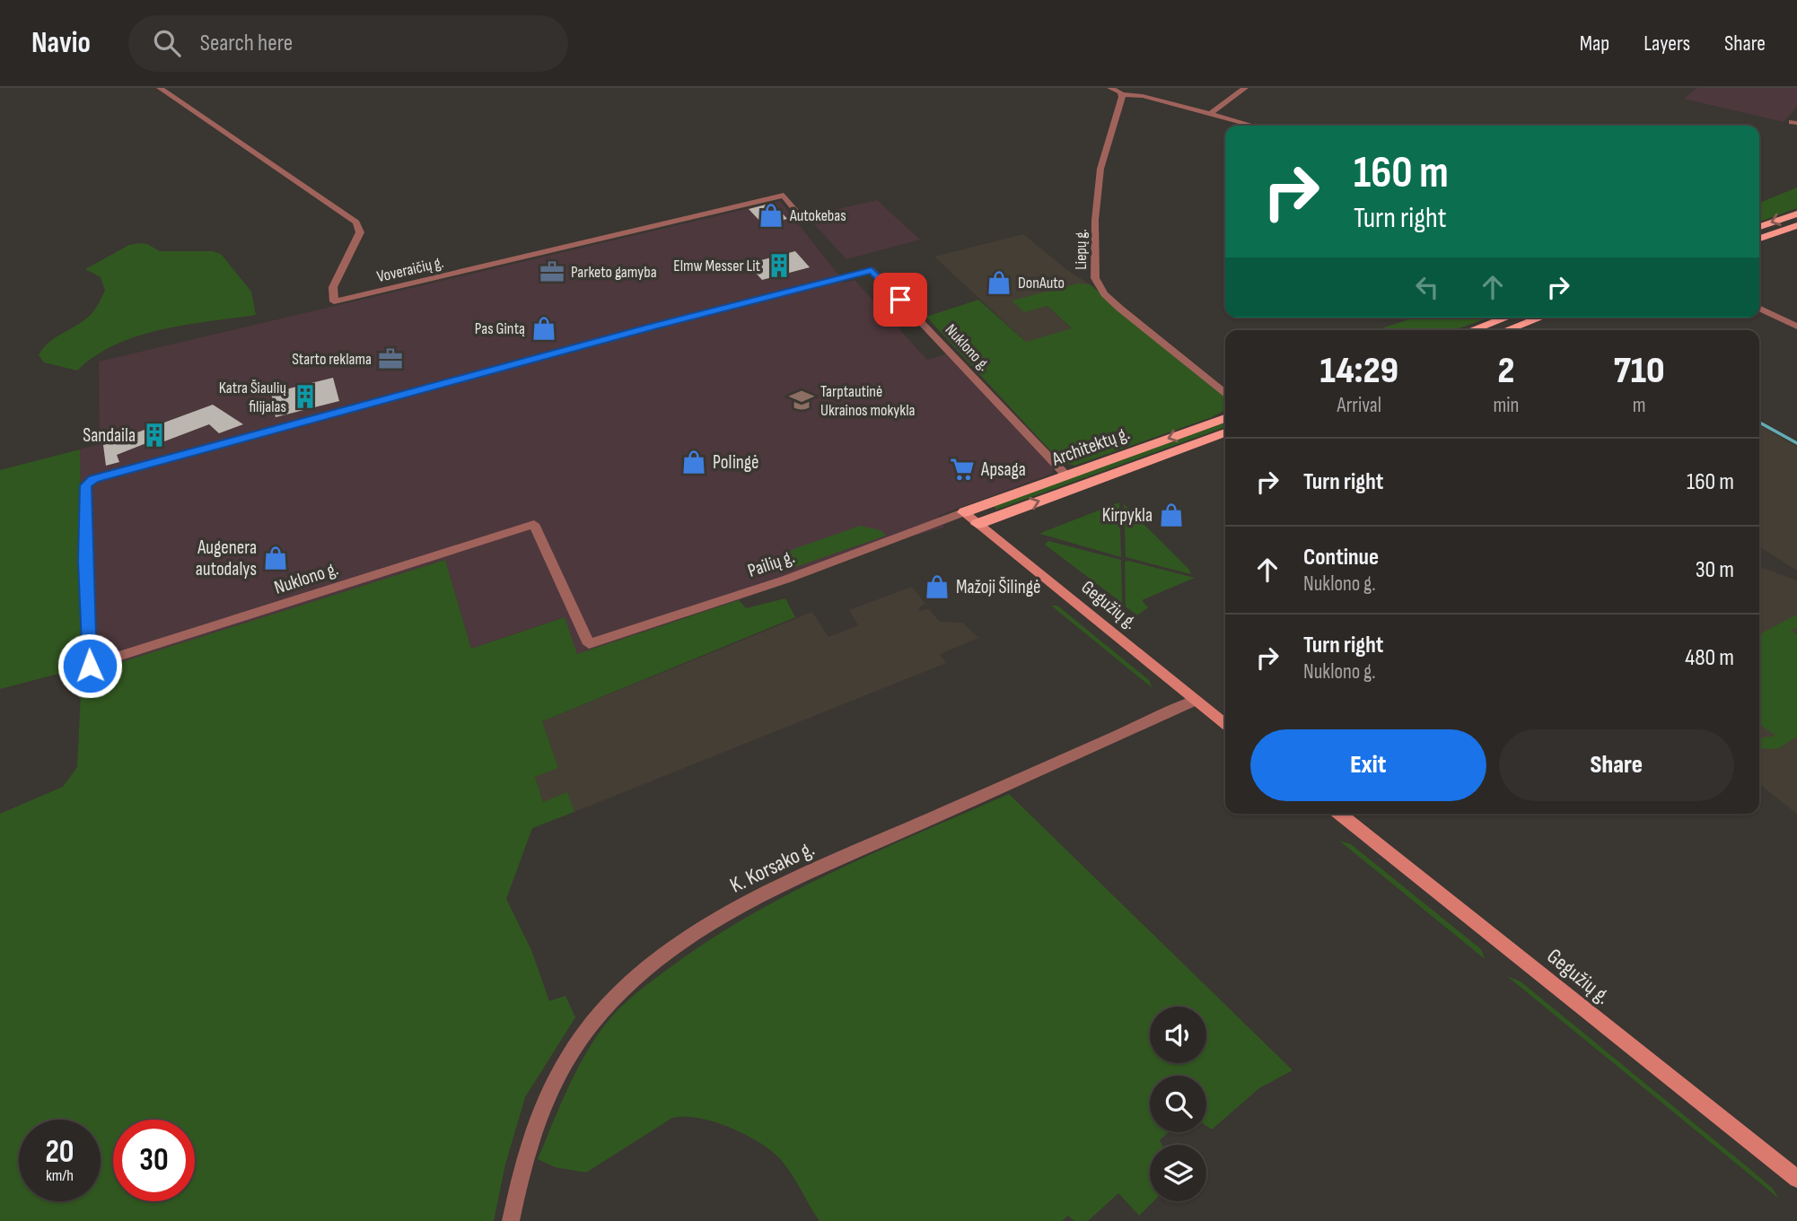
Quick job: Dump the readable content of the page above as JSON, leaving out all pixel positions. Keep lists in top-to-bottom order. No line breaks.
{"streets":{"main road":["Architektų g.","Gegužių g."],"street":["Liepų g.","Voveraičių g.","Nuklono g.","Pailių g.","K. Korsako g."]},"crossings":[["Nuklono g.","Architektų g."],["Nuklono g.","Pailių g."],["Architektų g.","Pailių g."],["Architektų g.","Gegužių g."],["Pailių g.","Gegužių g."],["Gegužių g.","K. Korsako g."]],"places":{"shop":["Autokebas","DonAuto","Pas Gintą","Polingė","Kirpykla","Augenera autodalys","Mažoji Šilingė"],"building":["Elmw Messer Lit","Katra Šiaulių filijalas","Sandaila"],"office":["Parketo gamyba","Starto reklama"],"school or university":["Tarptautinė Ukrainos mokykla"],"supermarket":["Apsaga"]},"page":{"header":"Navio","search":"Search here","nav":["Map","Layers","Share"],"turn":["160 m","Turn right"],"eta":["14:29","Arrival","2","min","710","m"],"list":[{"name":"Turn right","value":"160 m"},{"name":"Continue","note":"Nuklono g.","value":"30 m"},{"name":"Turn right","note":"Nuklono g.","value":"480 m"}],"buttons":["Exit","Share"],"speed":"20 km/h","limit":"30"}}
